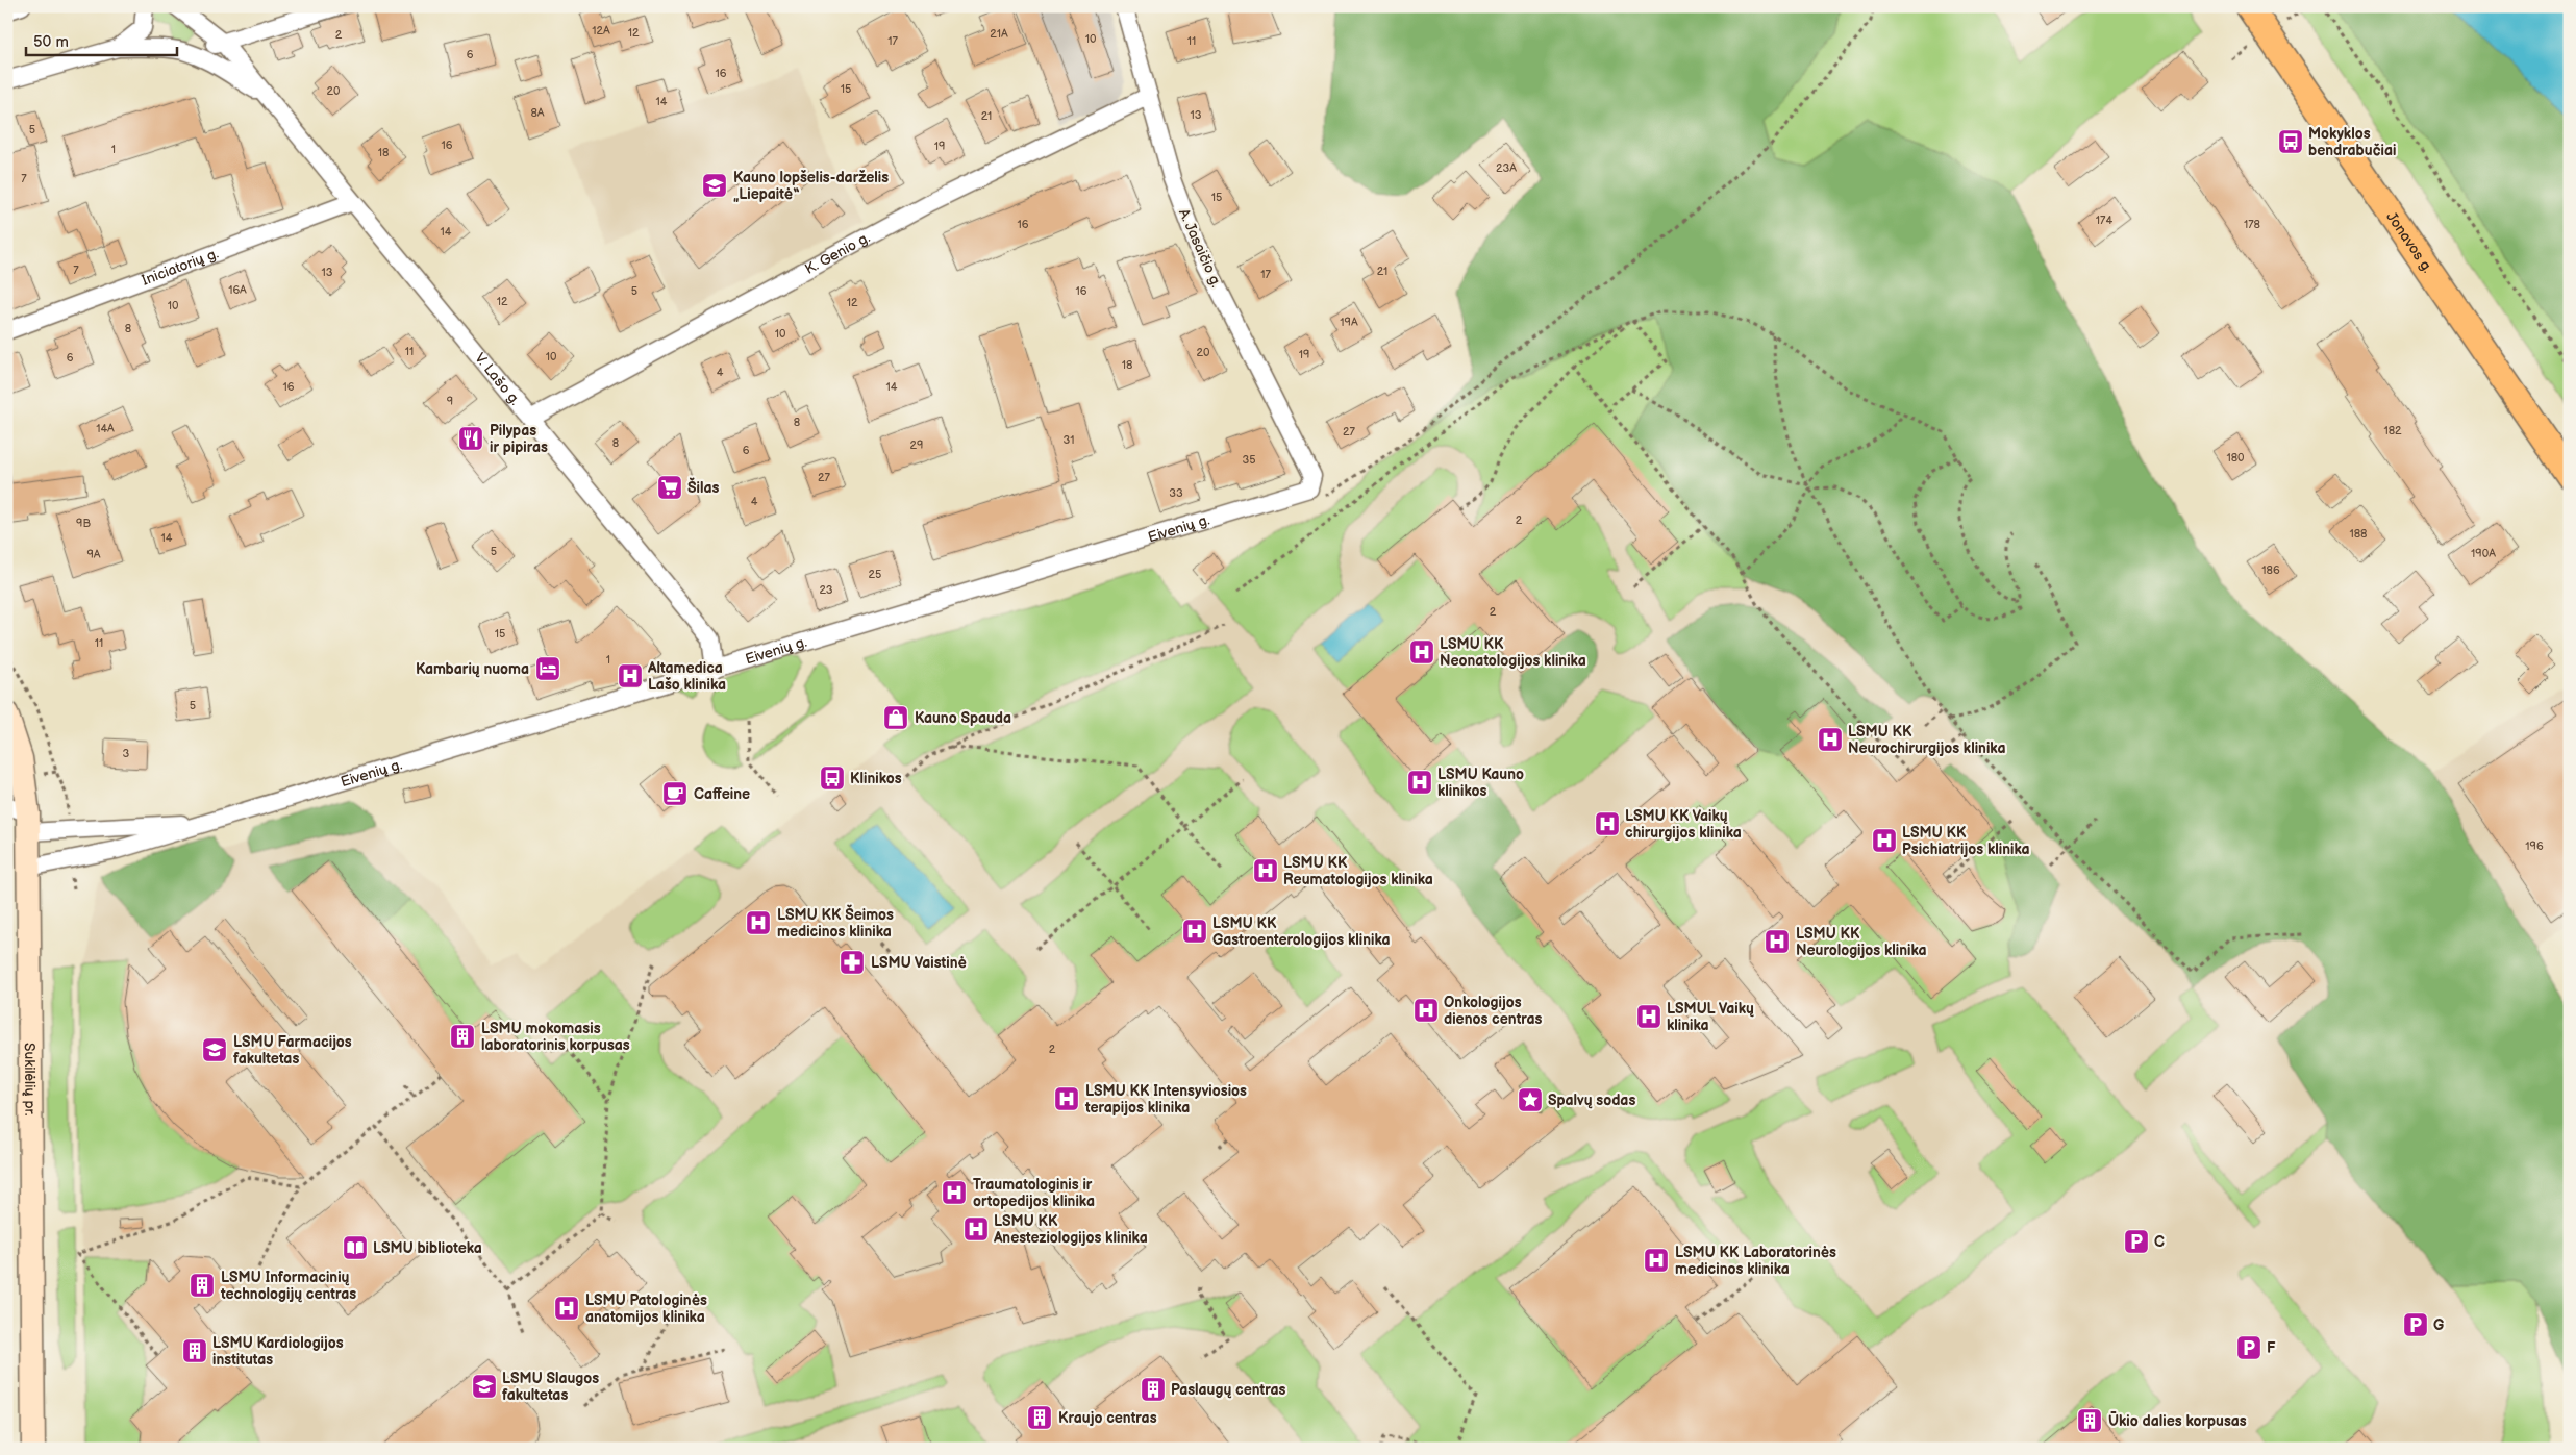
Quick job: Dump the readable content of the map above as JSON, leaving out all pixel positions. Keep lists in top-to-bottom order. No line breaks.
{"streets":{"main road":["Jonavos g.","Sukilėlių pr."],"street":["A. Jasaičio g.","K. Genio g.","Iniciatorių g.","V. Lašo g.","Eivenių g."]},"crossings":[["A. Jasaičio g.","K. Genio g."],["A. Jasaičio g.","Eivenių g."],["K. Genio g.","V. Lašo g."],["Iniciatorių g.","V. Lašo g."],["V. Lašo g.","Eivenių g."],["Eivenių g.","Sukilėlių pr."]],"places":{"bus stop":["Mokyklos bendrabučiai","Klinikos"],"school or university":["Kauno lopšelis-darželis „Liepaitė“","LSMU Farmacijos fakultetas","LSMU Slaugos fakultetas"],"restaurant":["Pilypas ir pipiras"],"supermarket":["Šilas"],"hospital":["LSMU KK Neonatologijos klinika","Altamedica Lašo klinika","LSMU KK Neurochirurgijos klinika","LSMU Kauno klinikos","LSMU KK Vaikų chirurgijos klinika","LSMU KK Psichiatrijos klinika","LSMU KK Reumatologijos klinika","LSMU KK Šeimos medicinos klinika","LSMU KK Gastroenterologijos klinika","LSMU KK Neurologijos klinika","Onkologijos dienos centras","LSMUL Vaikų klinika","LSMU KK Intensyviosios terapijos klinika","Traumatologinis ir ortopedijos klinika","LSMU KK Anesteziologijos klinika","LSMU KK Laboratorinės medicinos klinika","LSMU Patologinės anatomijos klinika"],"hotel":["Kambarių nuoma"],"shop":["Kauno Spauda"],"cafe":["Caffeine"],"pharmacy":["LSMU Vaistinė"],"building":["LSMU mokomasis laboratorinis korpusas","LSMU Informacinių technologijų centras","LSMU Kardiologijos institutas","Paslaugų centras","Kraujo centras","Ūkio dalies korpusas"],"place":["Spalvų sodas"],"parking":["C","G","F"],"library":["LSMU biblioteka"]},"house_numbers":["12A","12","21A","2","10","17","11","6","16","15","20","14","8A","13","21","5","16","19","1","18","23A","7","15","174","16","178","14","7","21","13","17","16A","5","16","12","12","10","19A","8","10","11","20","19","10","6","18","4","16","14","9","8","14A","182","27","31","8","29","6","180","35","27","33","4","2","9B","188","14","5","190A","9A","186","25","23","2","15","11","1","5","3","196","2"],"scale_bar":"50 m"}
